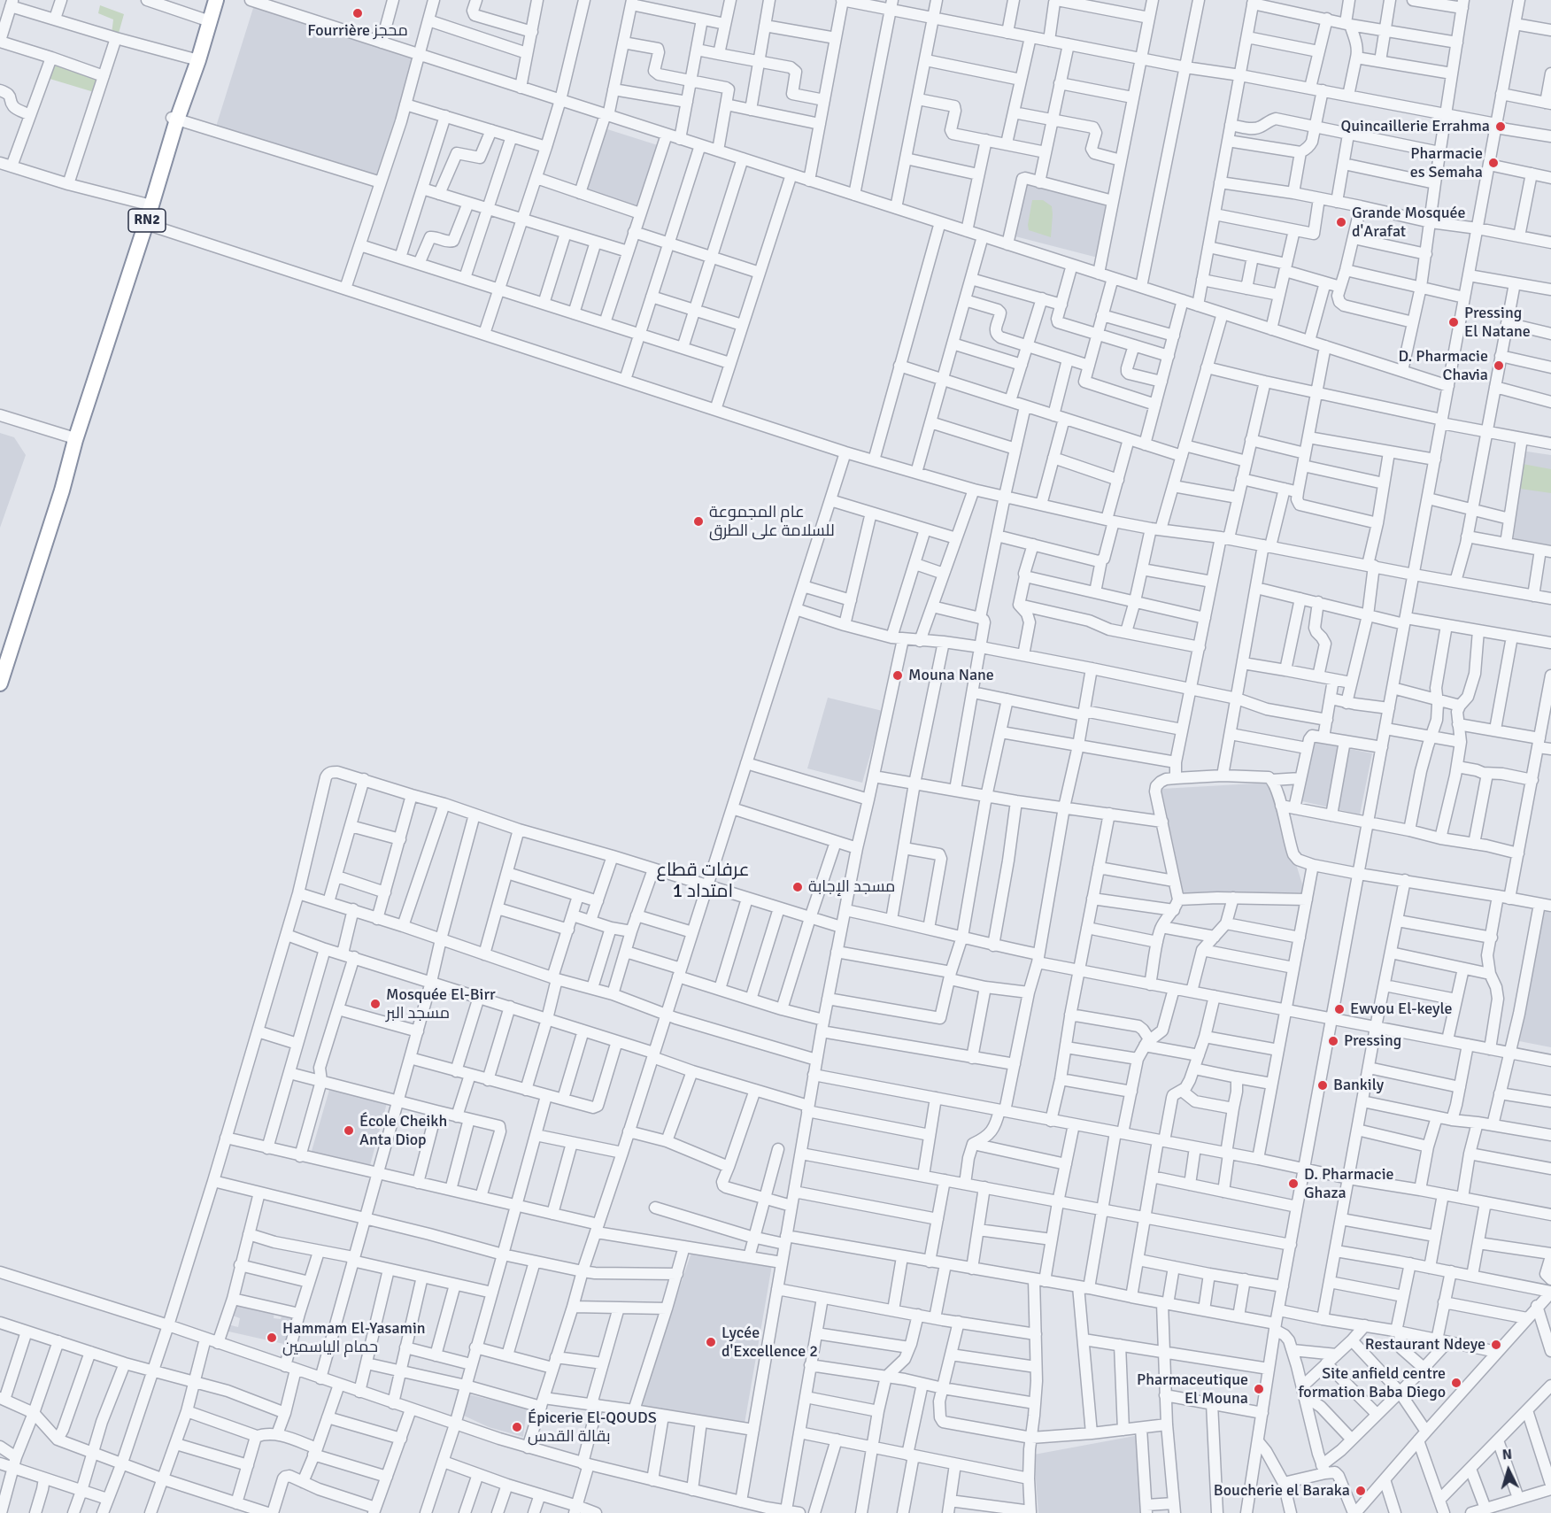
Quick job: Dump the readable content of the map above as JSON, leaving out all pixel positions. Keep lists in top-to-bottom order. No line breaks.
{"streets":{"highway":["RN2"]},"districts":["عرفات قطاع 1 امتداد"],"places":["Fourrière محجز","Quincaillerie Errahma","Pharmacie es Semaha","Grande Mosquée d'Arafat","Pressing El Natane","D. Pharmacie Chavia","عام المجموعة للسلامة على الطرق","Mouna Nane","مسجد الإجابة","Mosquée El-Birr مسجد البر","Ewvou El-keyle","Pressing","Bankily","École Cheikh Anta Diop","D. Pharmacie Ghaza","Hammam El-Yasamin حمام الياسمين","Lycée d'Excellence 2","Restaurant Ndeye","Site anfield centre formation Baba Diego","Pharmaceutique El Mouna","Épicerie El-QOUDS بقالة القدس","Boucherie el Baraka"],"north":"top"}
